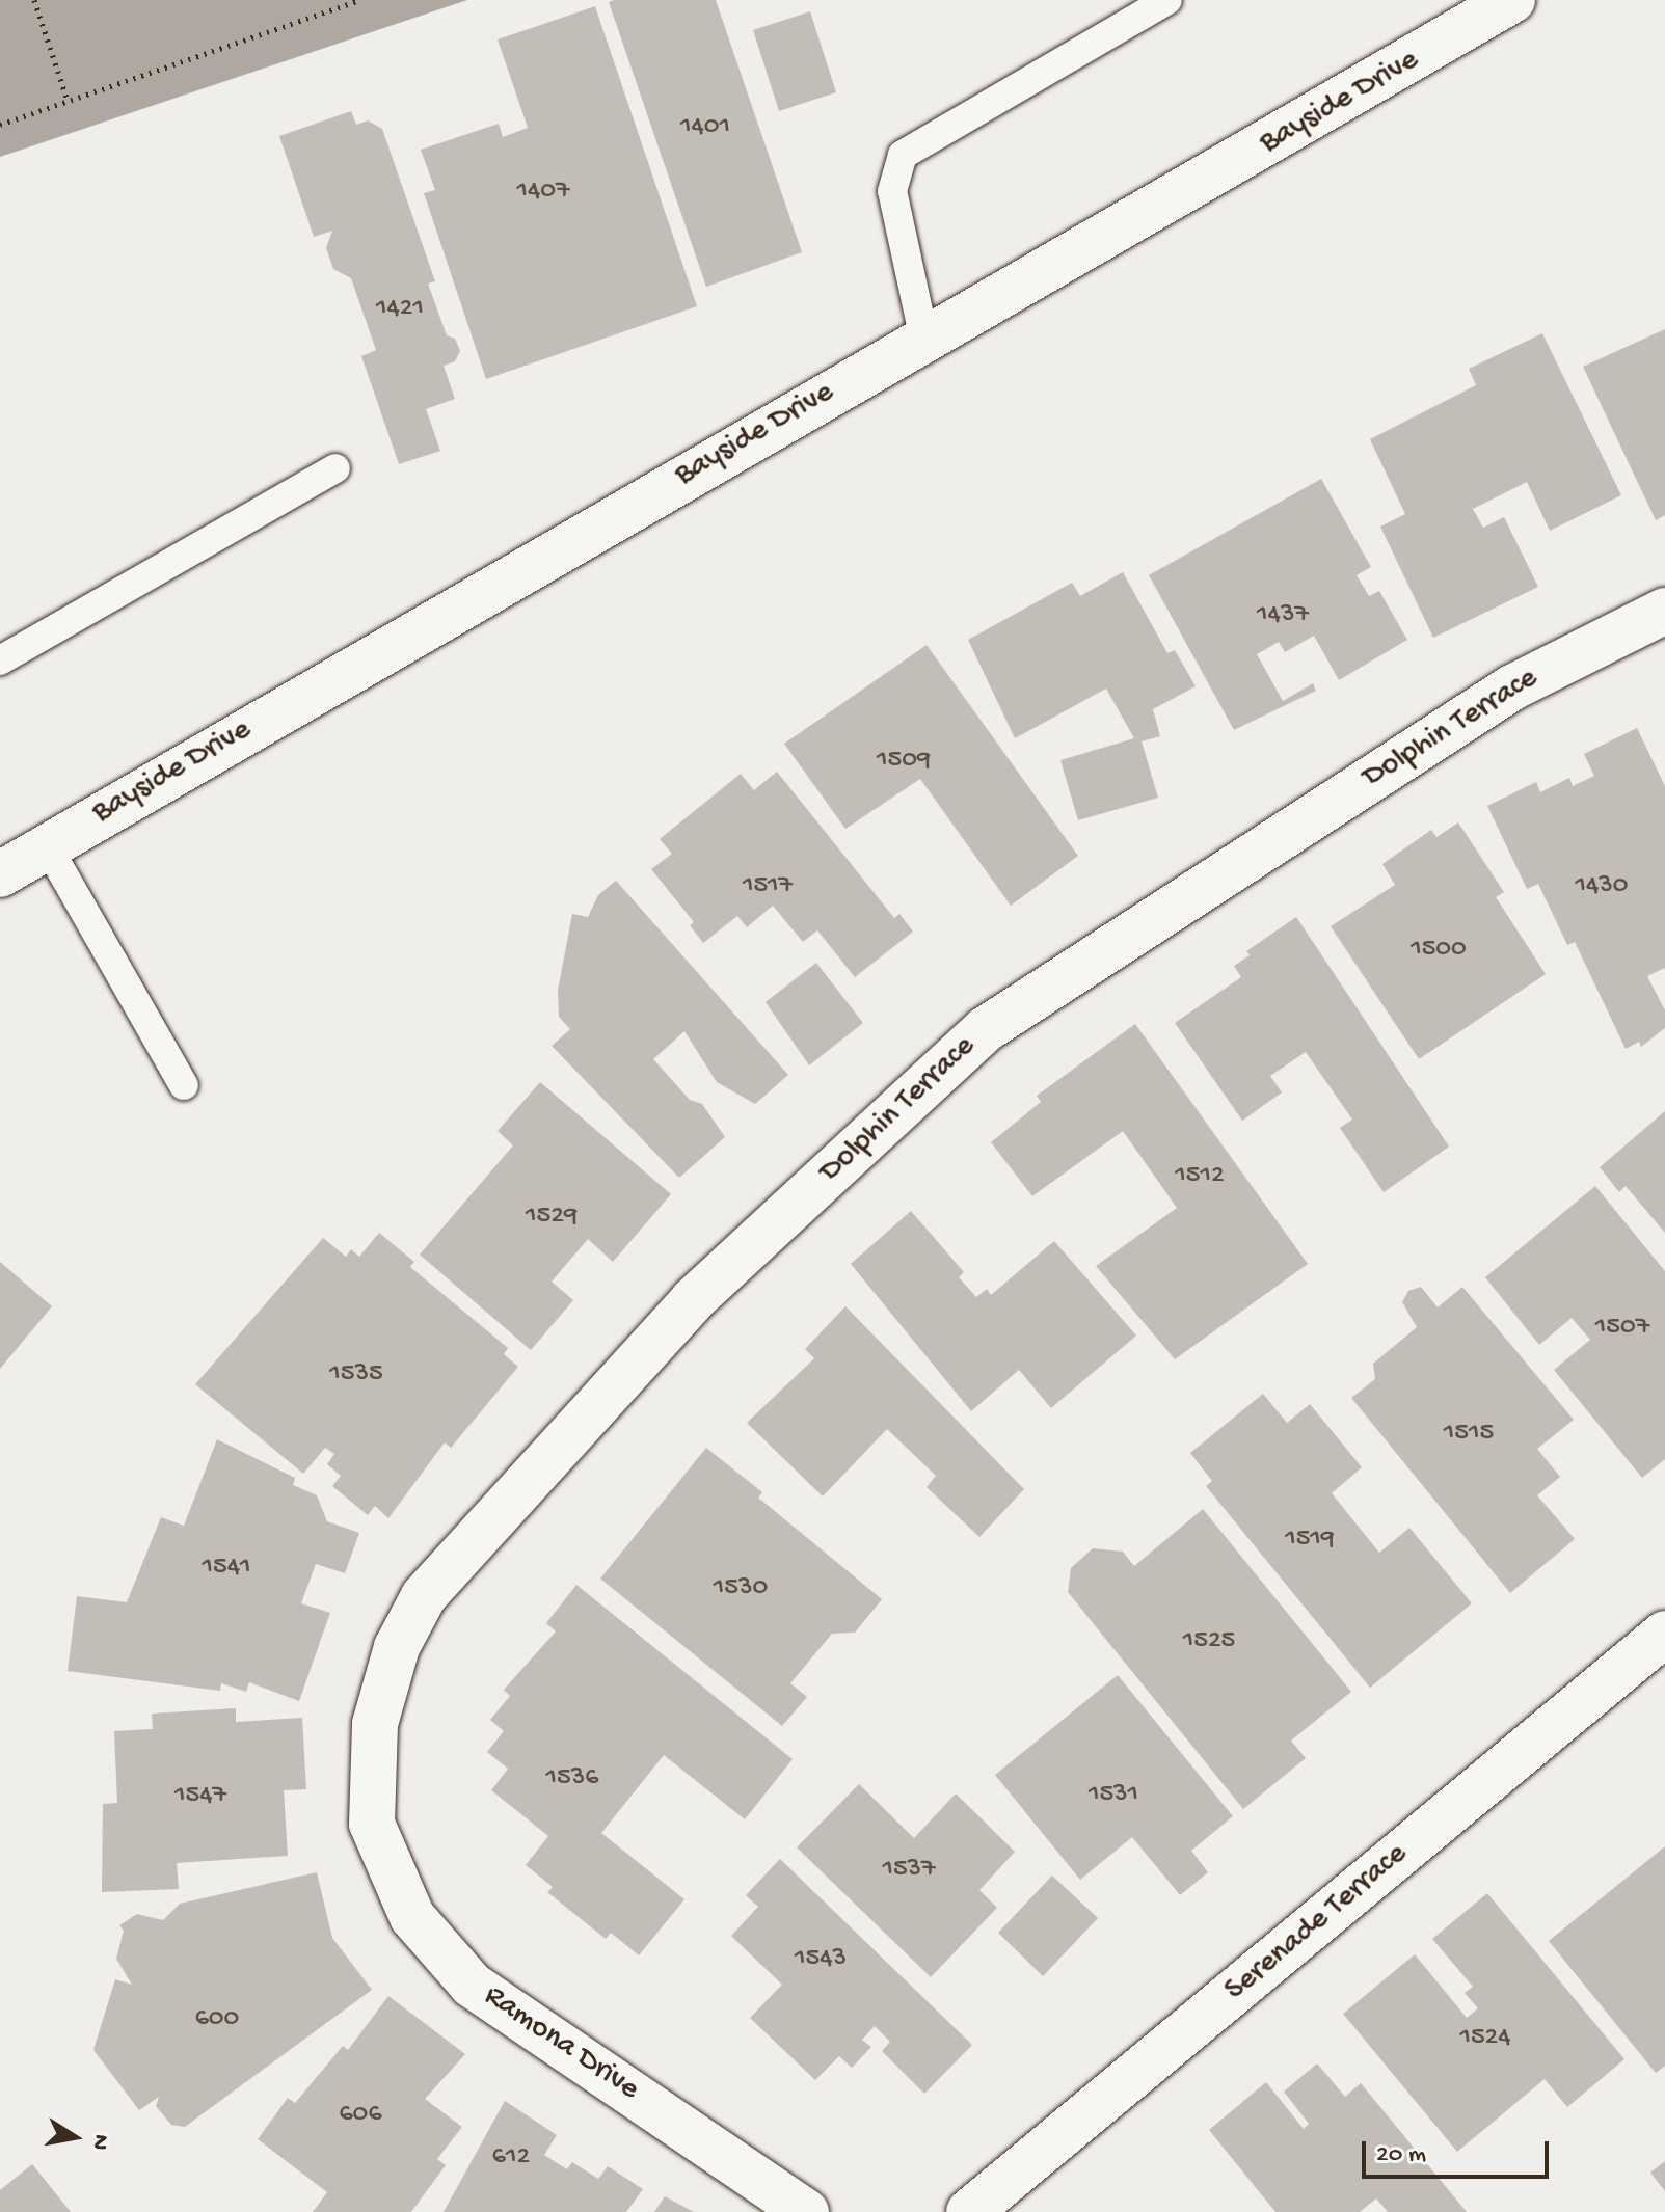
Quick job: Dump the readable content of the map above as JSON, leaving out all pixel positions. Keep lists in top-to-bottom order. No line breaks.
{"streets":{"street":["Bayside Drive","Dolphin Terrace","Serenade Terrace","Ramona Drive"]},"crossings":[["Dolphin Terrace","Ramona Drive"]],"house_numbers":["1401","1407","1421","1437","1509","1517","1430","1500","1512","1529","1507","1535","1515","1519","1541","1530","1525","1536","1531","1547","1537","1543","600","1524","606","612"],"scale_bar":"20 m","north":"right"}
